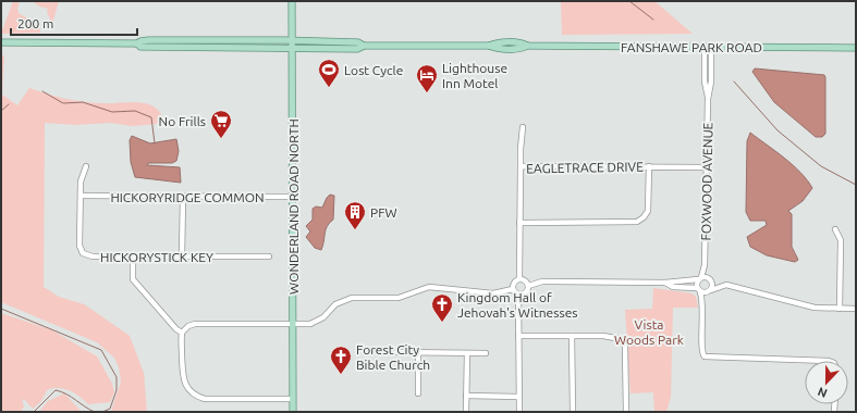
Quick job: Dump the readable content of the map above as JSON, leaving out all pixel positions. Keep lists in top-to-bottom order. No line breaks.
{"streets":{"main road":["FANSHAWE PARK ROAD","WONDERLAND ROAD NORTH"],"street":["EAGLETRACE DRIVE","FOXWOOD AVENUE","HICKORYRIDGE COMMON","HICKORYSTICK KEY"]},"crossings":[["FANSHAWE PARK ROAD","FOXWOOD AVENUE"],["FANSHAWE PARK ROAD","WONDERLAND ROAD NORTH"],["EAGLETRACE DRIVE","FOXWOOD AVENUE"],["HICKORYRIDGE COMMON","WONDERLAND ROAD NORTH"],["HICKORYRIDGE COMMON","HICKORYSTICK KEY"]],"parks":["Vista Woods Park"],"places":{"sports":["Lost Cycle"],"hotel":["Lighthouse Inn Motel"],"supermarket":["No Frills"],"building":["PFW"],"church":["Kingdom Hall of Jehovah's Witnesses","Forest City Bible Church"]},"scale_bar":"200 m","north":"bottom"}
